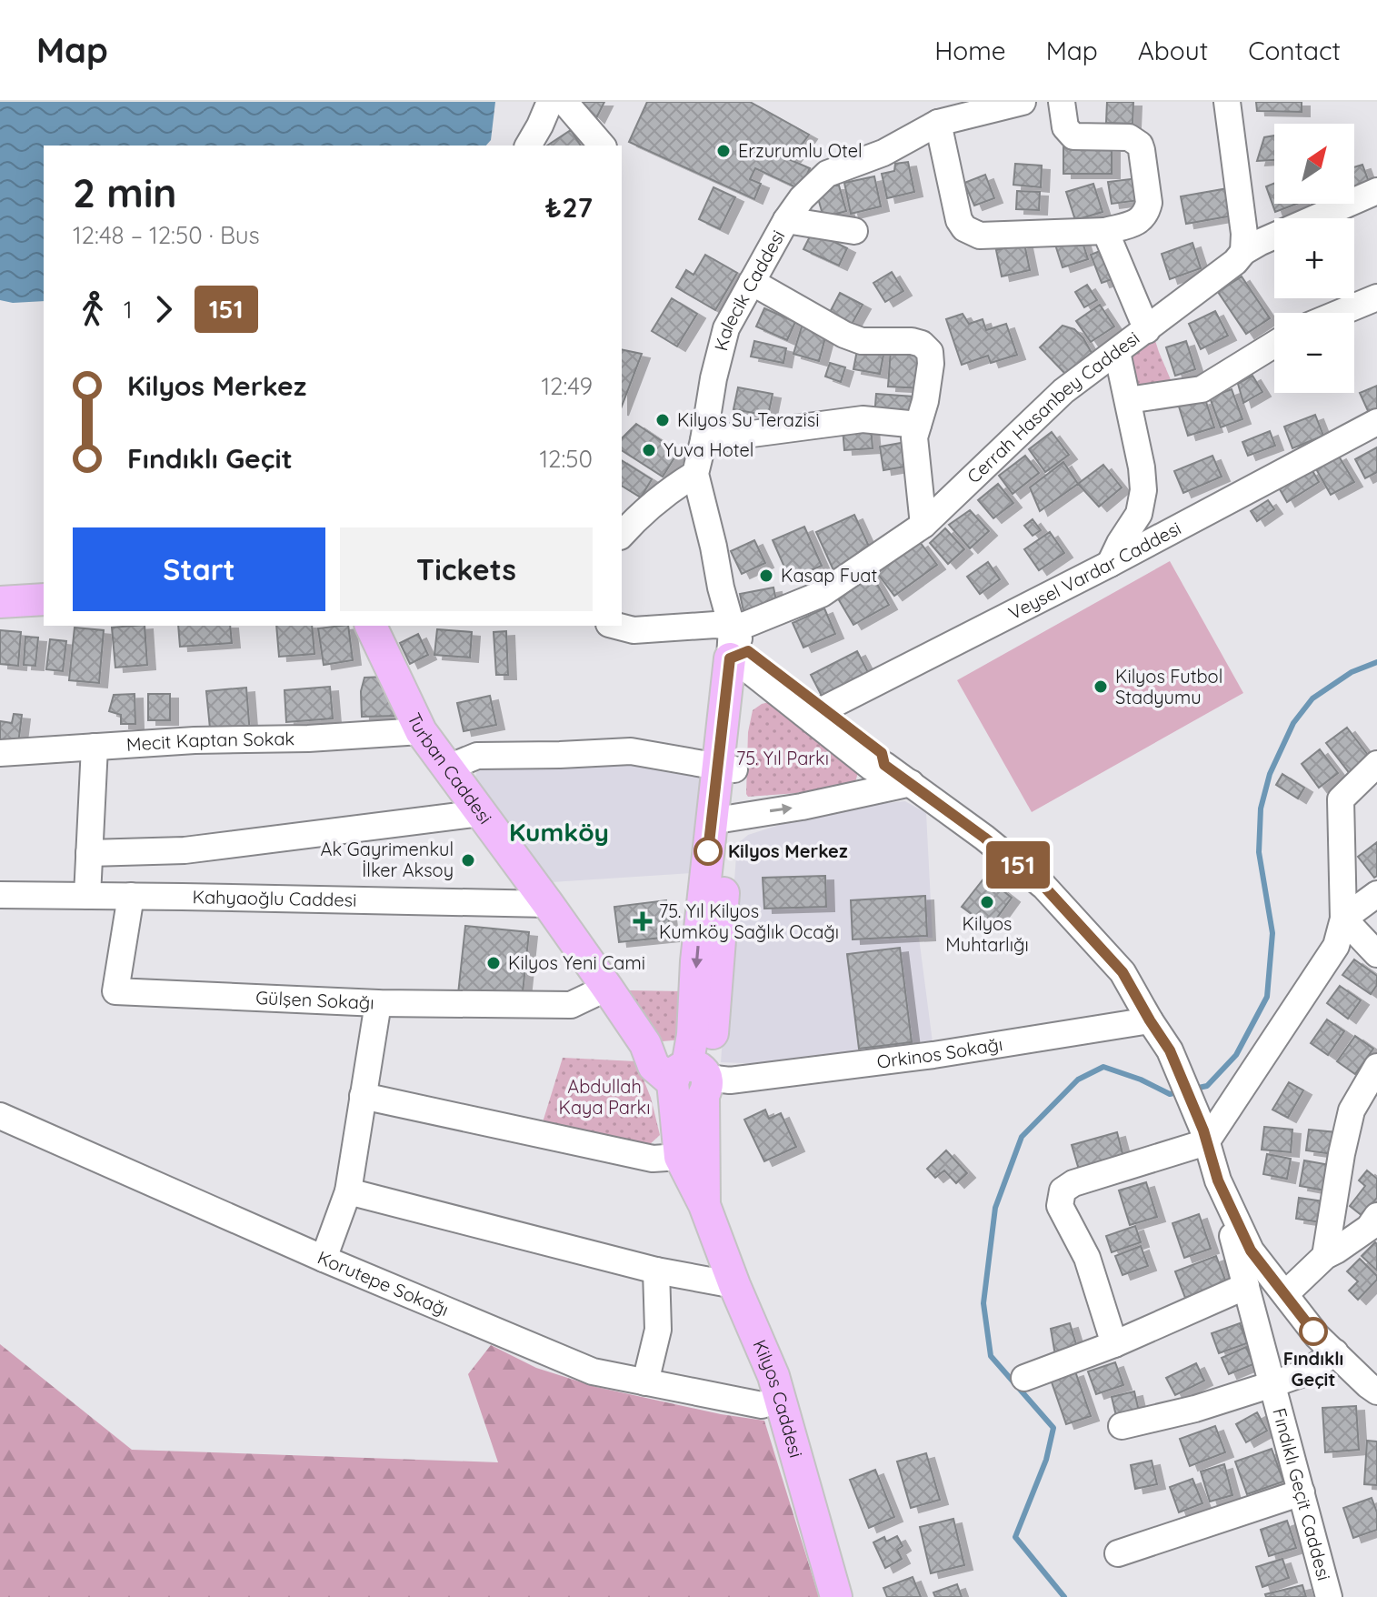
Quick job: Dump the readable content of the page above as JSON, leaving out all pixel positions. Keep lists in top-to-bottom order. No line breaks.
{"streets":{"main road":["Kalecik Caddesi","Turban Caddesi","Kilyos Caddesi"],"street":["Cerrah Hasanbey Caddesi","Veysel Vardar Caddesi","Mecit Kaptan Sokak","Kahyaoğlu Caddesi","Gülşen Sokağı","Orkinos Sokağı","Korutepe Sokağı","Fındıklı Geçit Caddesi"]},"crossings":[["Kalecik Caddesi","Cerrah Hasanbey Caddesi"],["Kalecik Caddesi","Turban Caddesi"],["Kalecik Caddesi","Orkinos Sokağı"],["Mecit Kaptan Sokak","Turban Caddesi"],["Turban Caddesi","Kahyaoğlu Caddesi"],["Turban Caddesi","Gülşen Sokağı"],["Turban Caddesi","Orkinos Sokağı"],["Kahyaoğlu Caddesi","Gülşen Sokağı"],["Korutepe Sokağı","Kilyos Caddesi"]],"districts":["Kumköy"],"parks":["75. Yıl Parkı","Abdullah Kaya Parkı"],"places":{"other":["Erzurumlu Otel","Kilyos Su Terazisi","Yuva Hotel","Kasap Fuat","Kilyos Futbol Stadyumu","Kilyos Merkez","Ak Gayrimenkul İlker Aksoy","Kilyos Muhtarlığı","Kilyos Yeni Cami","Fındıklı Geçit"],"health":["75. Yıl Kilyos Kumköy Sağlık Ocağı"]},"lines":["bus line 151"],"north":"top right","page":{"header":"Map","nav":["Home","Map","About","Contact"],"on_map":"151","map_buttons":["+","−"],"heading":["2 min","12:48 – 12:50 · Bus","₺27"],"legs":["1","151"],"list":[{"name":"Kilyos Merkez","value":"12:49"},{"name":"Fındıklı Geçit","value":"12:50"}],"buttons":["Start","Tickets"]}}
